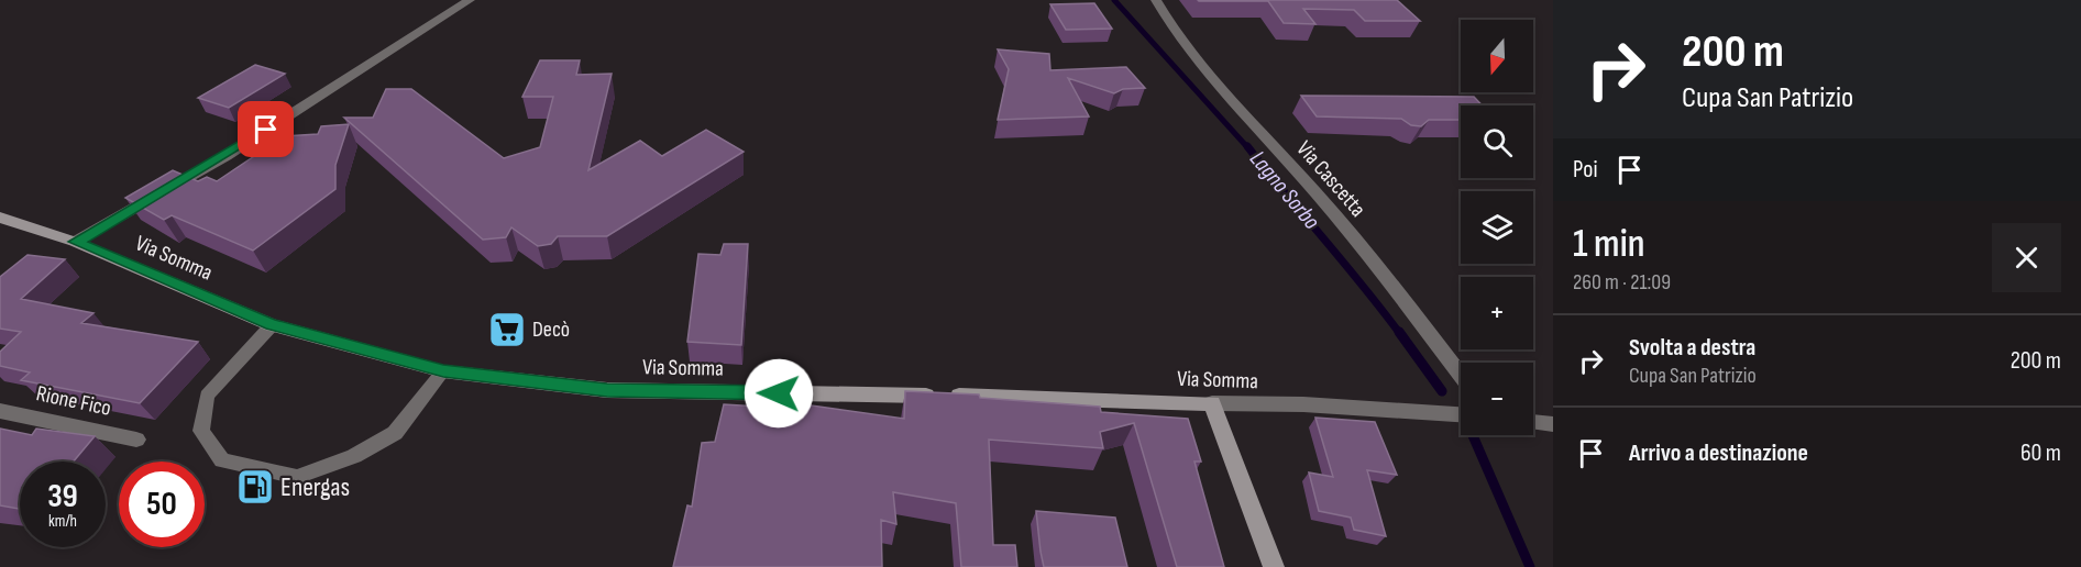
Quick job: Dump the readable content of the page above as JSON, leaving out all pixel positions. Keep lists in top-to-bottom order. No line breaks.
{"streets":{"main road":["Via Somma"],"street":["Via Cascetta","Rione Fico"]},"water":["Lagno Sorbo"],"places":{"supermarket":["Decò"],"fuel station":["Energas"]},"north":"bottom","page":{"turn":["200 m","Cupa San Patrizio"],"map_buttons":["+","−"],"then":"Poi","heading":["1 min","260 m · 21:09"],"list":[{"name":"Svolta a destra","note":"Cupa San Patrizio","value":"200 m"},{"name":"Arrivo a destinazione","value":"60 m"}],"speed":"39 km/h","limit":"50"}}
